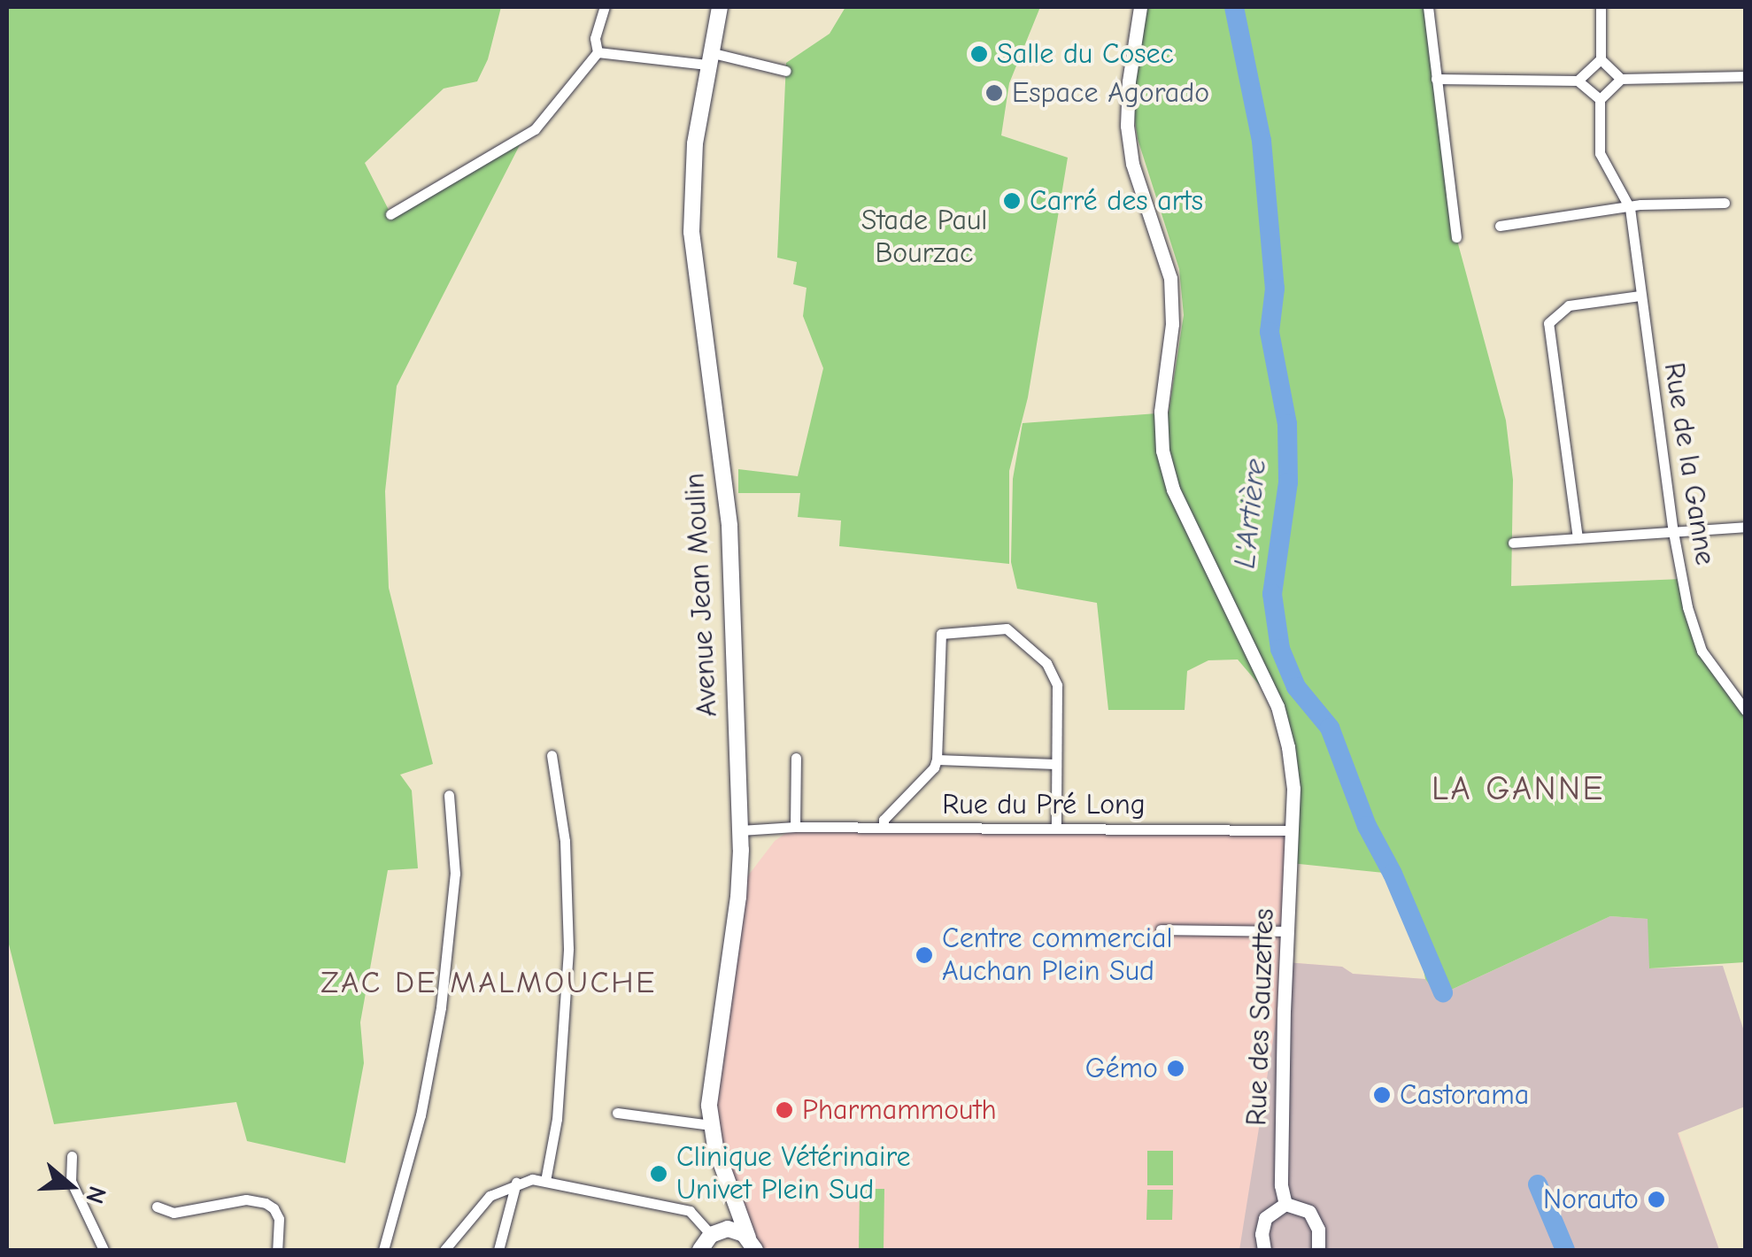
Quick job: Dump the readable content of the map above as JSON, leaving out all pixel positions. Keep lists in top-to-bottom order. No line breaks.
{"streets":{"main road":["Avenue Jean Moulin"],"street":["Rue de la Ganne","Rue du Pré Long","Rue des Sauzettes"]},"crossings":[["Avenue Jean Moulin","Rue du Pré Long"],["Rue du Pré Long","Rue des Sauzettes"]],"districts":["LA GANNE","ZAC DE MALMOUCHE"],"water":["L'Artière"],"parks":["Stade Paul Bourzac"],"places":["Salle du Cosec","Espace Agorado","Carré des arts","Centre commercial Auchan Plein Sud","Gémo","Castorama","Pharmammouth","Clinique Vétérinaire Univet Plein Sud","Norauto"],"north":"right"}
